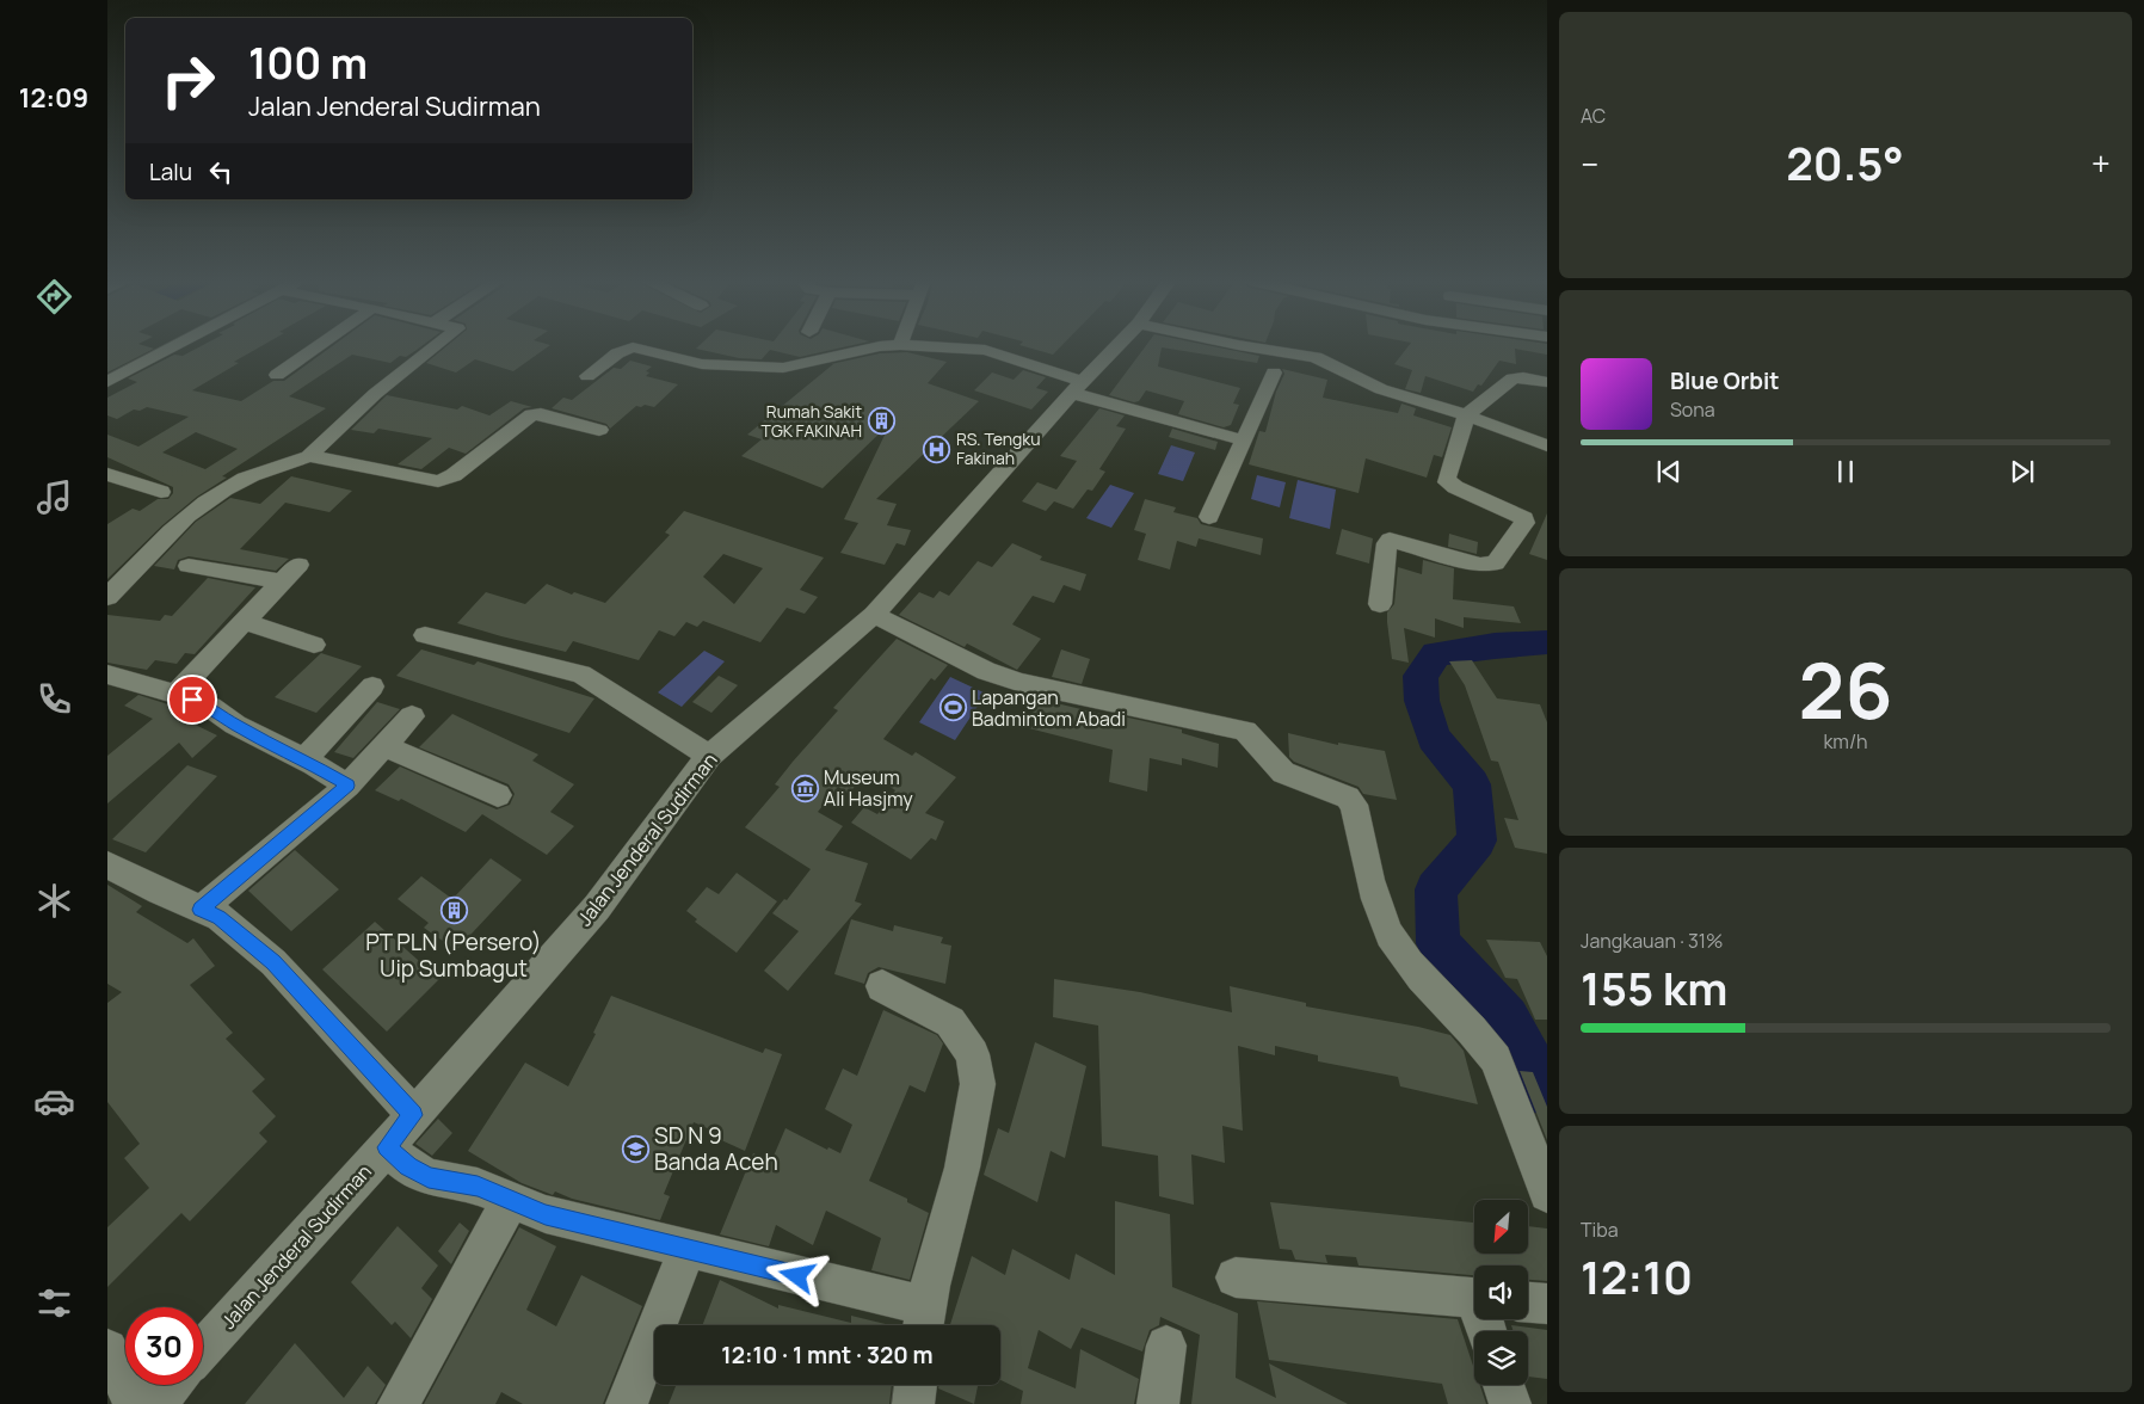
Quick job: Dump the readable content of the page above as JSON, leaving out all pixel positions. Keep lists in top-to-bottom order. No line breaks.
{"streets":{"street":["Jalan Jenderal Sudirman"]},"places":{"building":["Rumah Sakit TGK FAKINAH","PT PLN (Persero) Uip Sumbagut"],"hospital":["RS. Tengku Fakinah"],"sports":["Lapangan Badmintom Abadi"],"museum":["Museum Ali Hasjmy"],"school or university":["SD N 9 Banda Aceh"]},"north":"bottom left","page":{"tabs":"12:09","tile":["AC",["26","km/h"],["Jangkauan · 31%","155 km"],["Tiba","12:10"]],"turn":["100 m","Jalan Jenderal Sudirman"],"heat":["−","20.5°","+"],"then":"Lalu","song":["Blue Orbit","Sona"],"limit":"30","trip":"12:10 · 1 mnt · 320 m"}}
